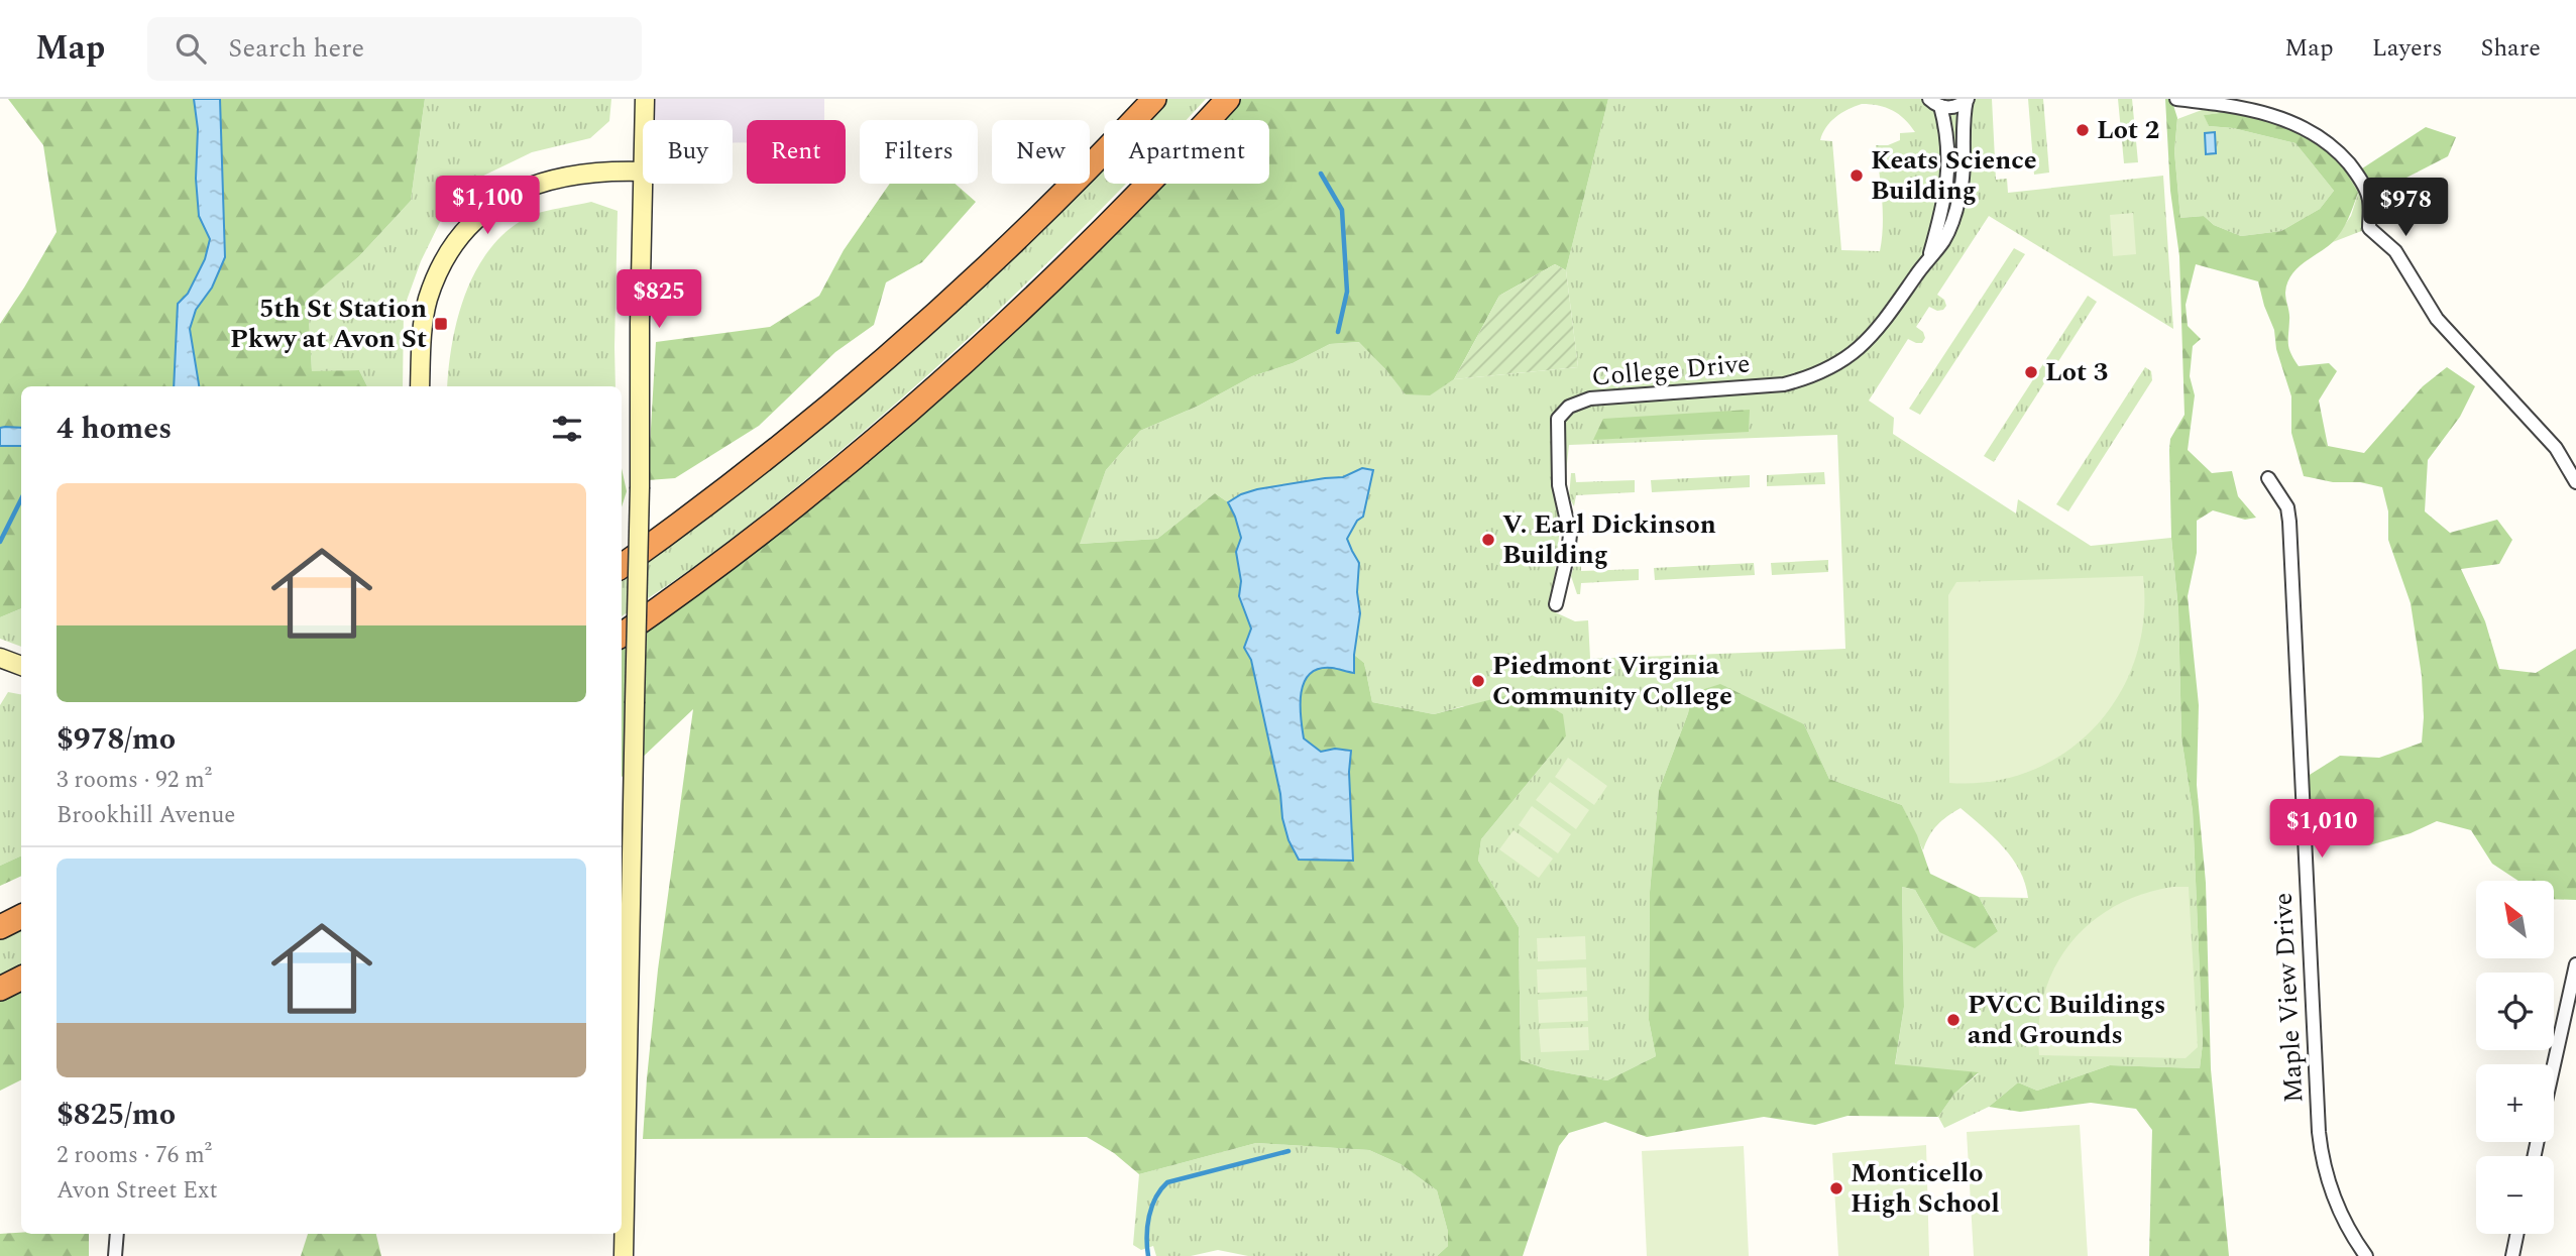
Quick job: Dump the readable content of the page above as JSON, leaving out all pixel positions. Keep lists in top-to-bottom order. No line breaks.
{"streets":{"street":["College Drive","Maple View Drive"]},"places":{"other":["Lot 2","Keats Science Building","Lot 3","V. Earl Dickinson Building","Piedmont Virginia Community College","PVCC Buildings and Grounds","Monticello High School"],"transit":["5th St Station Pkwy at Avon St"]},"north":"top left","page":{"header":"Map","search":"Search here","nav":["Map","Layers","Share"],"chip":["Buy","Rent","Filters","New","Apartment"],"price":["$1,100","$978","$825","$1,010"],"heading":"4 homes","list":[{"name":"$978/mo","note":"3 rooms · 92 m² · Brookhill Avenue"},{"name":"$825/mo","note":"2 rooms · 76 m² · Avon Street Ext"}],"map_buttons":["+","−"]}}
